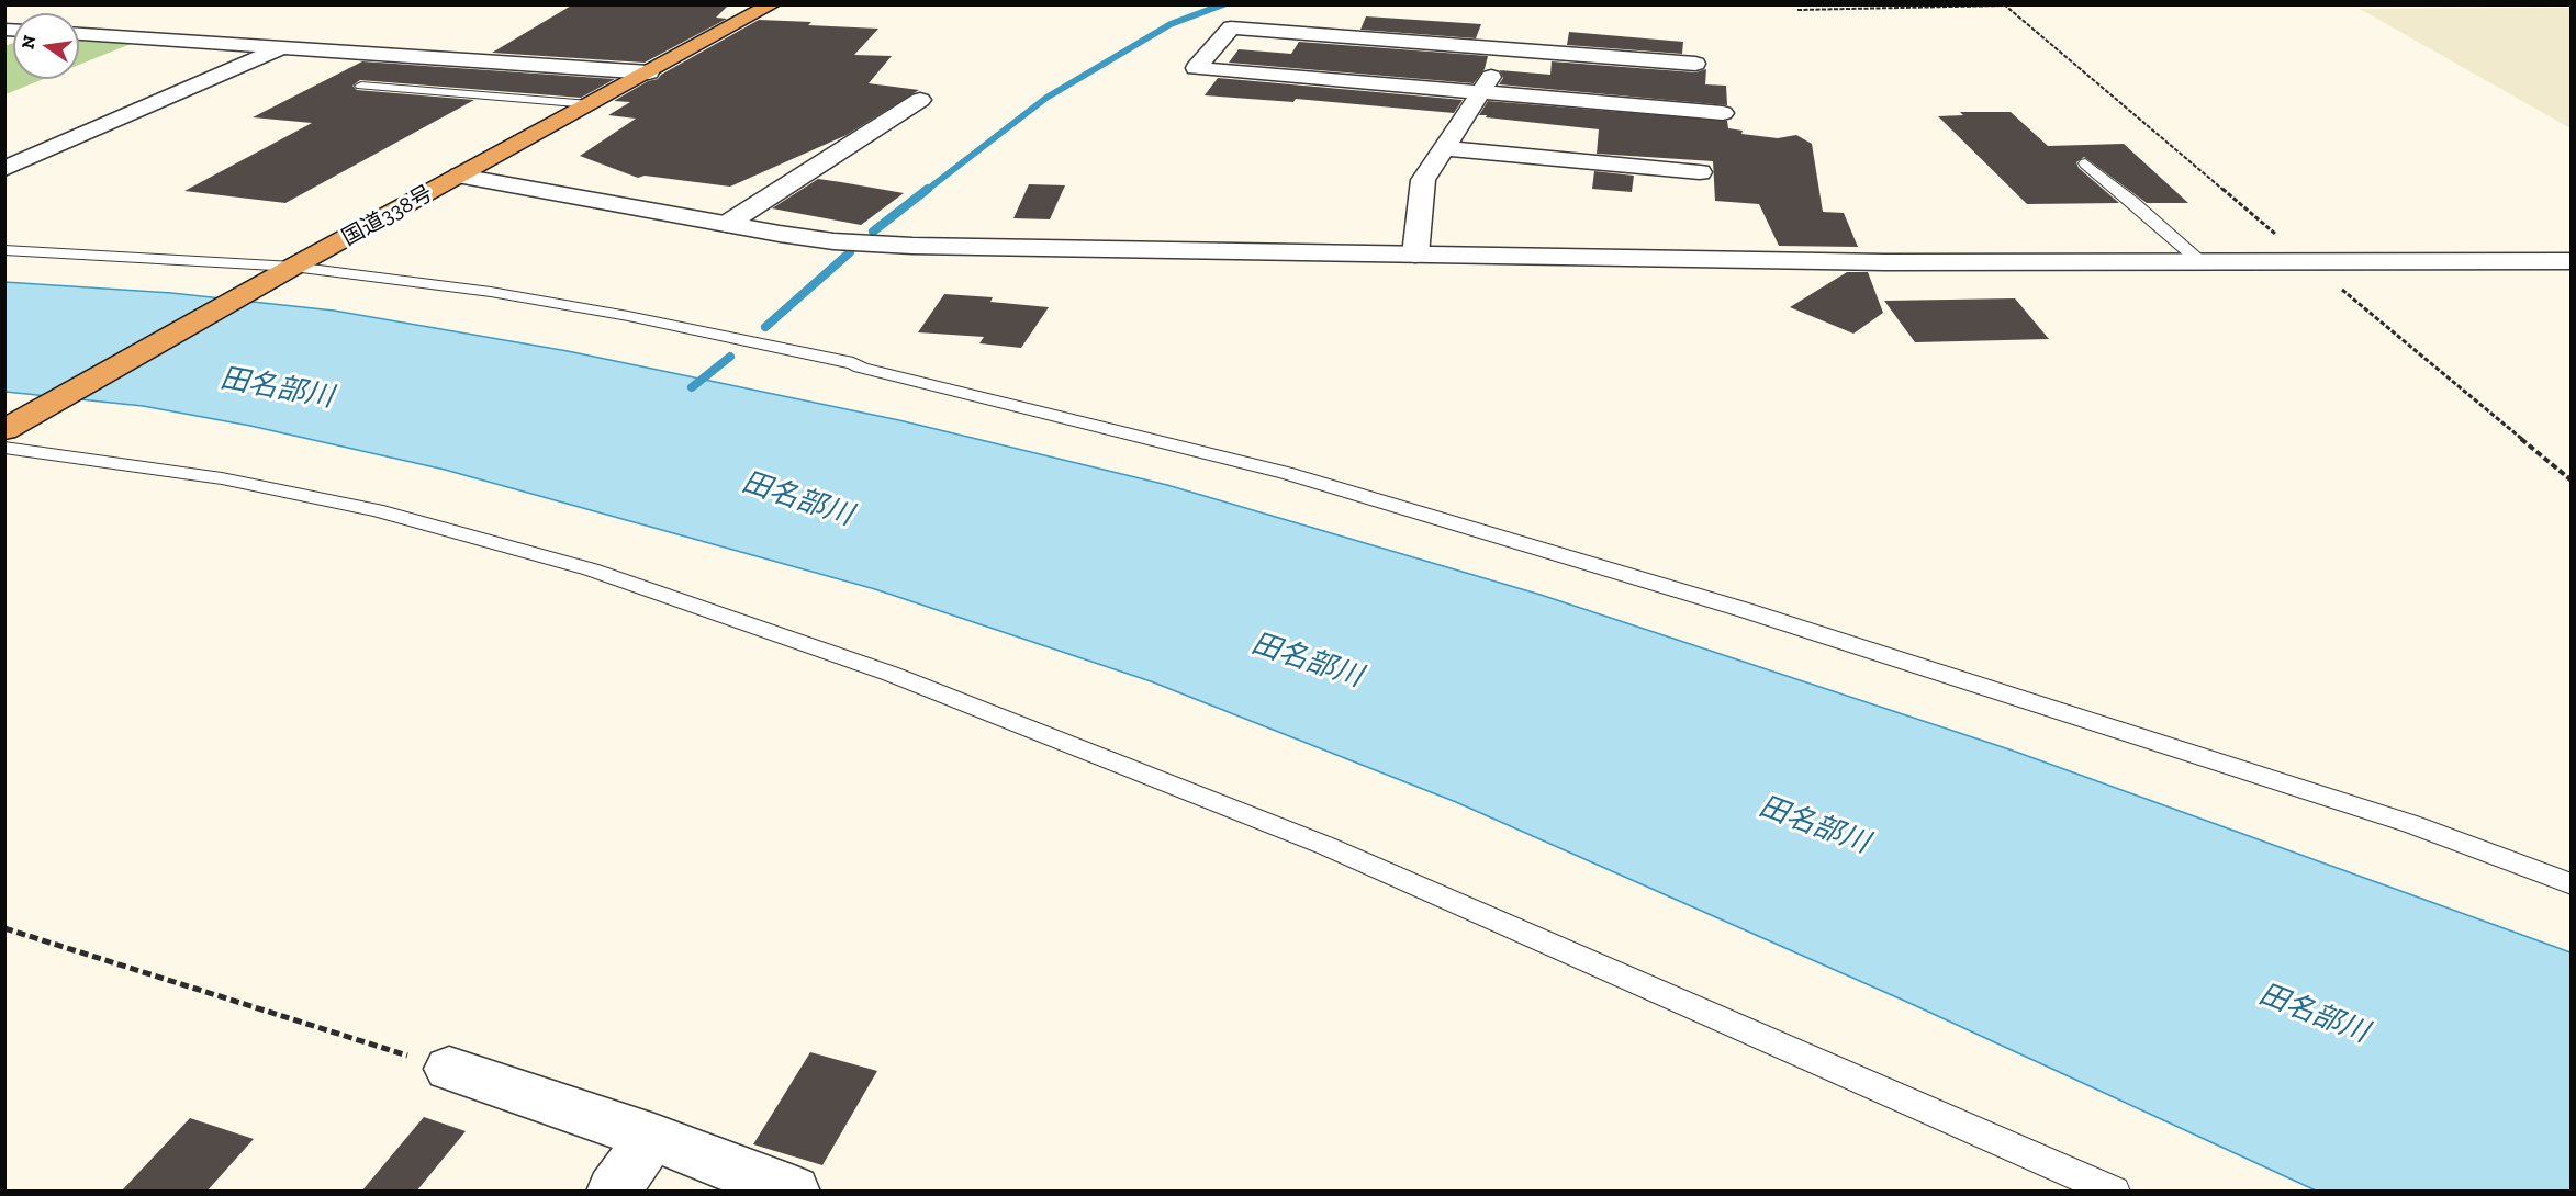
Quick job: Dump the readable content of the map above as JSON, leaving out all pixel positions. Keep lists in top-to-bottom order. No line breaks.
{"streets":{"highway":["国道338号"]},"water":["田名部川"],"north":"left"}
